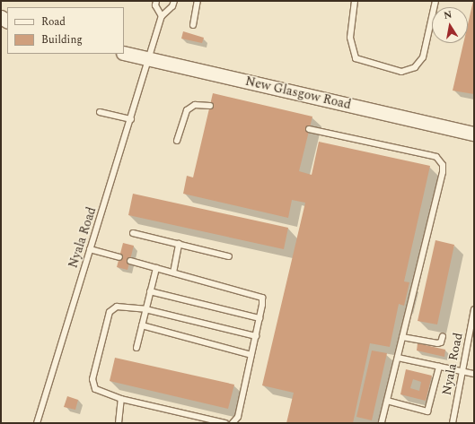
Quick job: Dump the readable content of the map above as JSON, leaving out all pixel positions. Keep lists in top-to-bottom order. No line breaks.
{"streets":{"street":["New Glasgow Road"],"lane":["Nyala Road"]},"crossings":[["New Glasgow Road","Nyala Road"]],"legend":["Road","Building"],"north":"top"}
